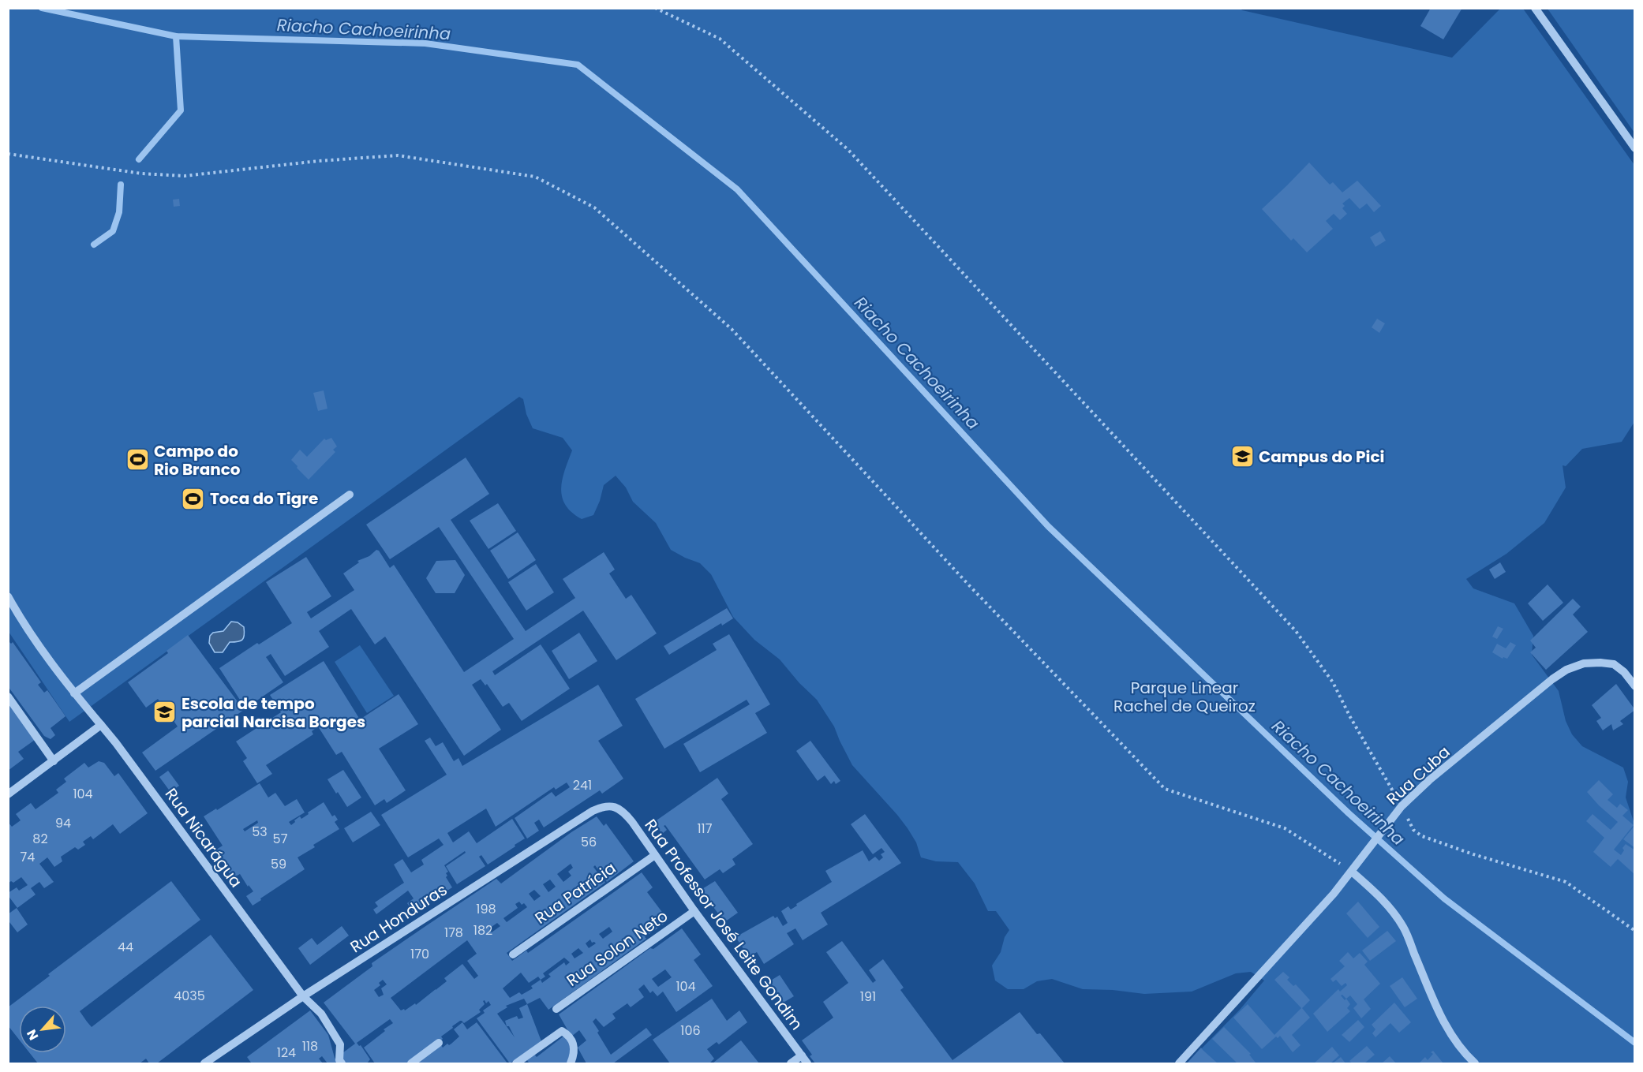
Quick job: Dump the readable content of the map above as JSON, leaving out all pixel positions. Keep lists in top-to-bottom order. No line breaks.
{"streets":{"street":["Rua Cuba","Rua Nicarágua","Rua Patrícia","Rua Honduras","Rua Professor José Leite Gondim","Rua Solon Neto"]},"crossings":[["Rua Nicarágua","Rua Honduras"],["Rua Patrícia","Rua Professor José Leite Gondim"],["Rua Honduras","Rua Professor José Leite Gondim"],["Rua Professor José Leite Gondim","Rua Solon Neto"]],"water":["Riacho Cachoeirinha"],"parks":["Parque Linear Rachel de Queiroz"],"places":{"school or university":["Campus do Pici","Escola de tempo parcial Narcisa Borges"],"sports":["Campo do Rio Branco","Toca do Tigre"]},"house_numbers":["241","104","94","117","53","82","57","56","74","59","198","182","178","44","170","104","4035","191","106","118","124"],"north":"bottom left"}
